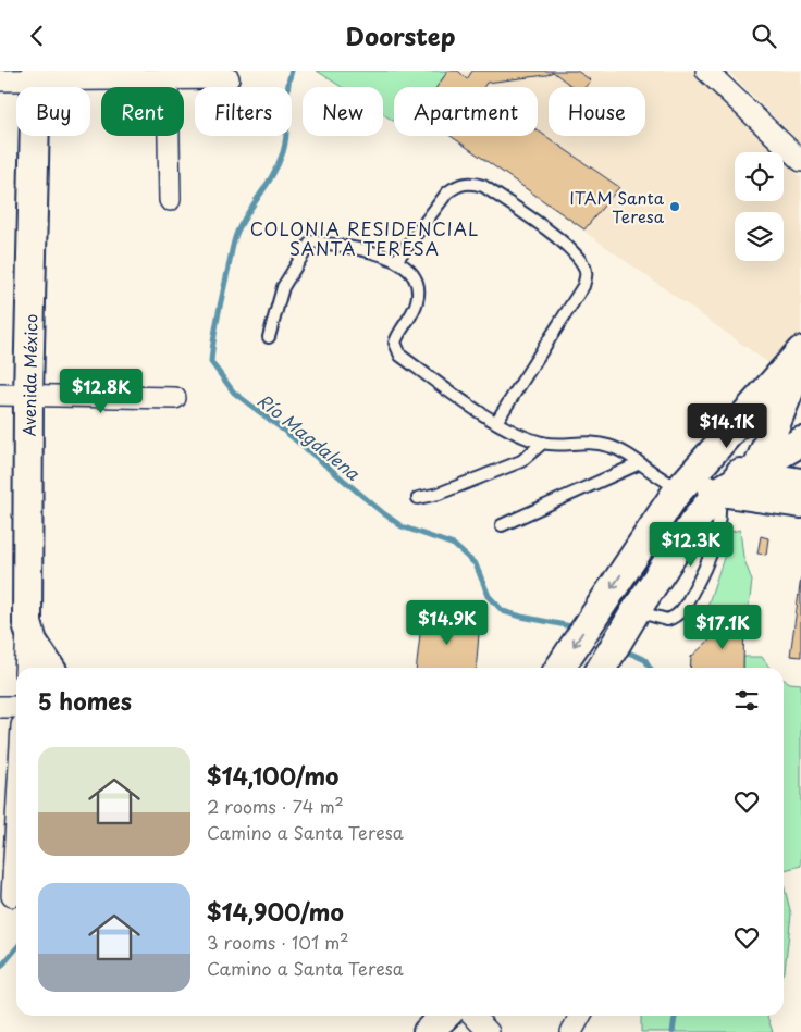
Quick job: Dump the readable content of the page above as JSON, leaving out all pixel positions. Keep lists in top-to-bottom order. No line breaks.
{"streets":{"street":["Avenida México"]},"districts":["COLONIA RESIDENCIAL SANTA TERESA"],"water":["Río Magdalena"],"places":["ITAM Santa Teresa"],"page":{"header":"Doorstep","chip":["Buy","Rent","Filters","New","Apartment","House"],"price":["$12.8K","$14.1K","$12.3K","$14.9K","$17.1K"],"heading":"5 homes","list":[{"name":"$14,100/mo","note":"2 rooms · 74 m² · Camino a Santa Teresa"},{"name":"$14,900/mo","note":"3 rooms · 101 m² · Camino a Santa Teresa"}]}}
